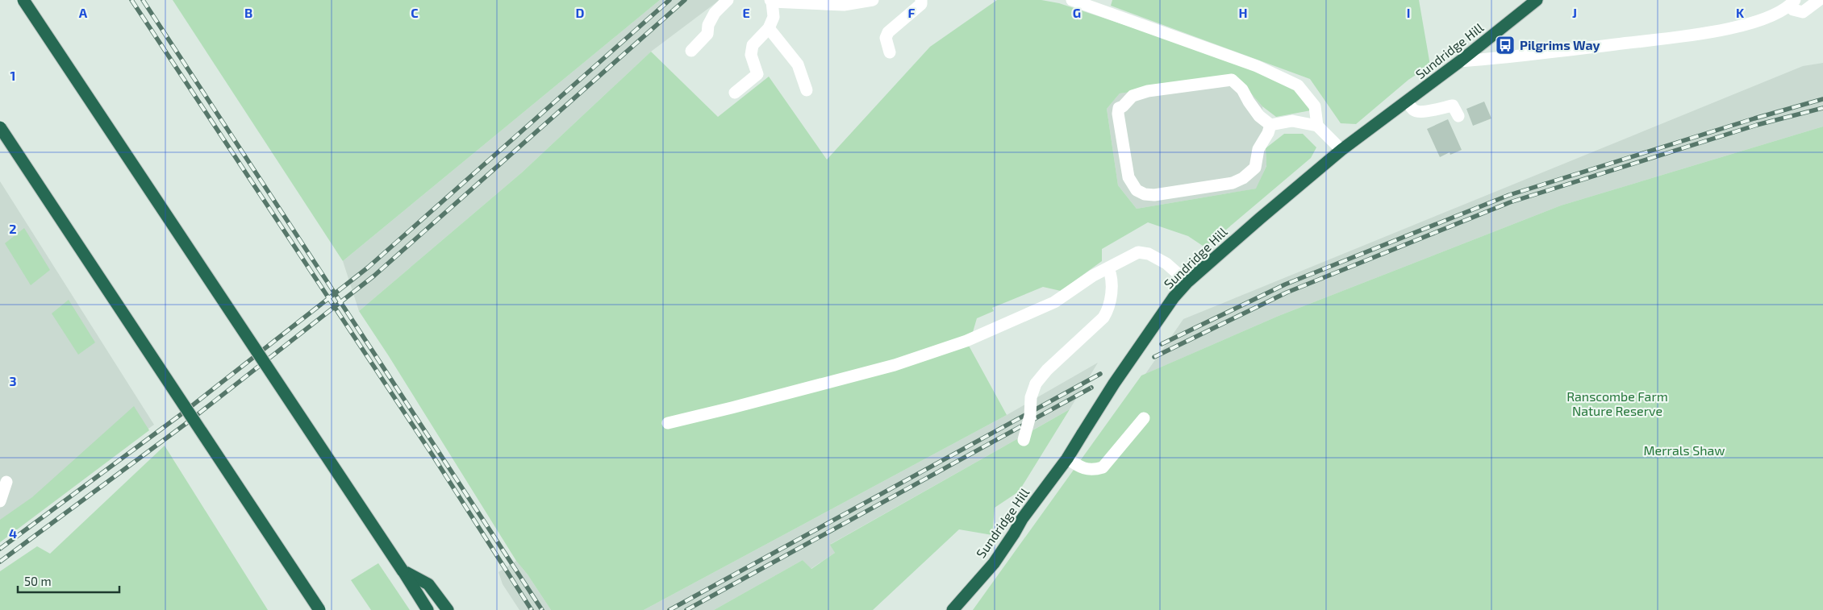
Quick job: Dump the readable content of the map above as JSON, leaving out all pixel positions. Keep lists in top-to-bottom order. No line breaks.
{"streets":{"highway":["Sundridge Hill"]},"parks":["Ranscombe Farm Nature Reserve","Merrals Shaw"],"places":{"bus stop":["Pilgrims Way"]},"scale_bar":"50 m","grid":{"columns":["A","B","C","D","E","F","G","H","I","J","K"],"rows":["1","2","3","4"]}}
